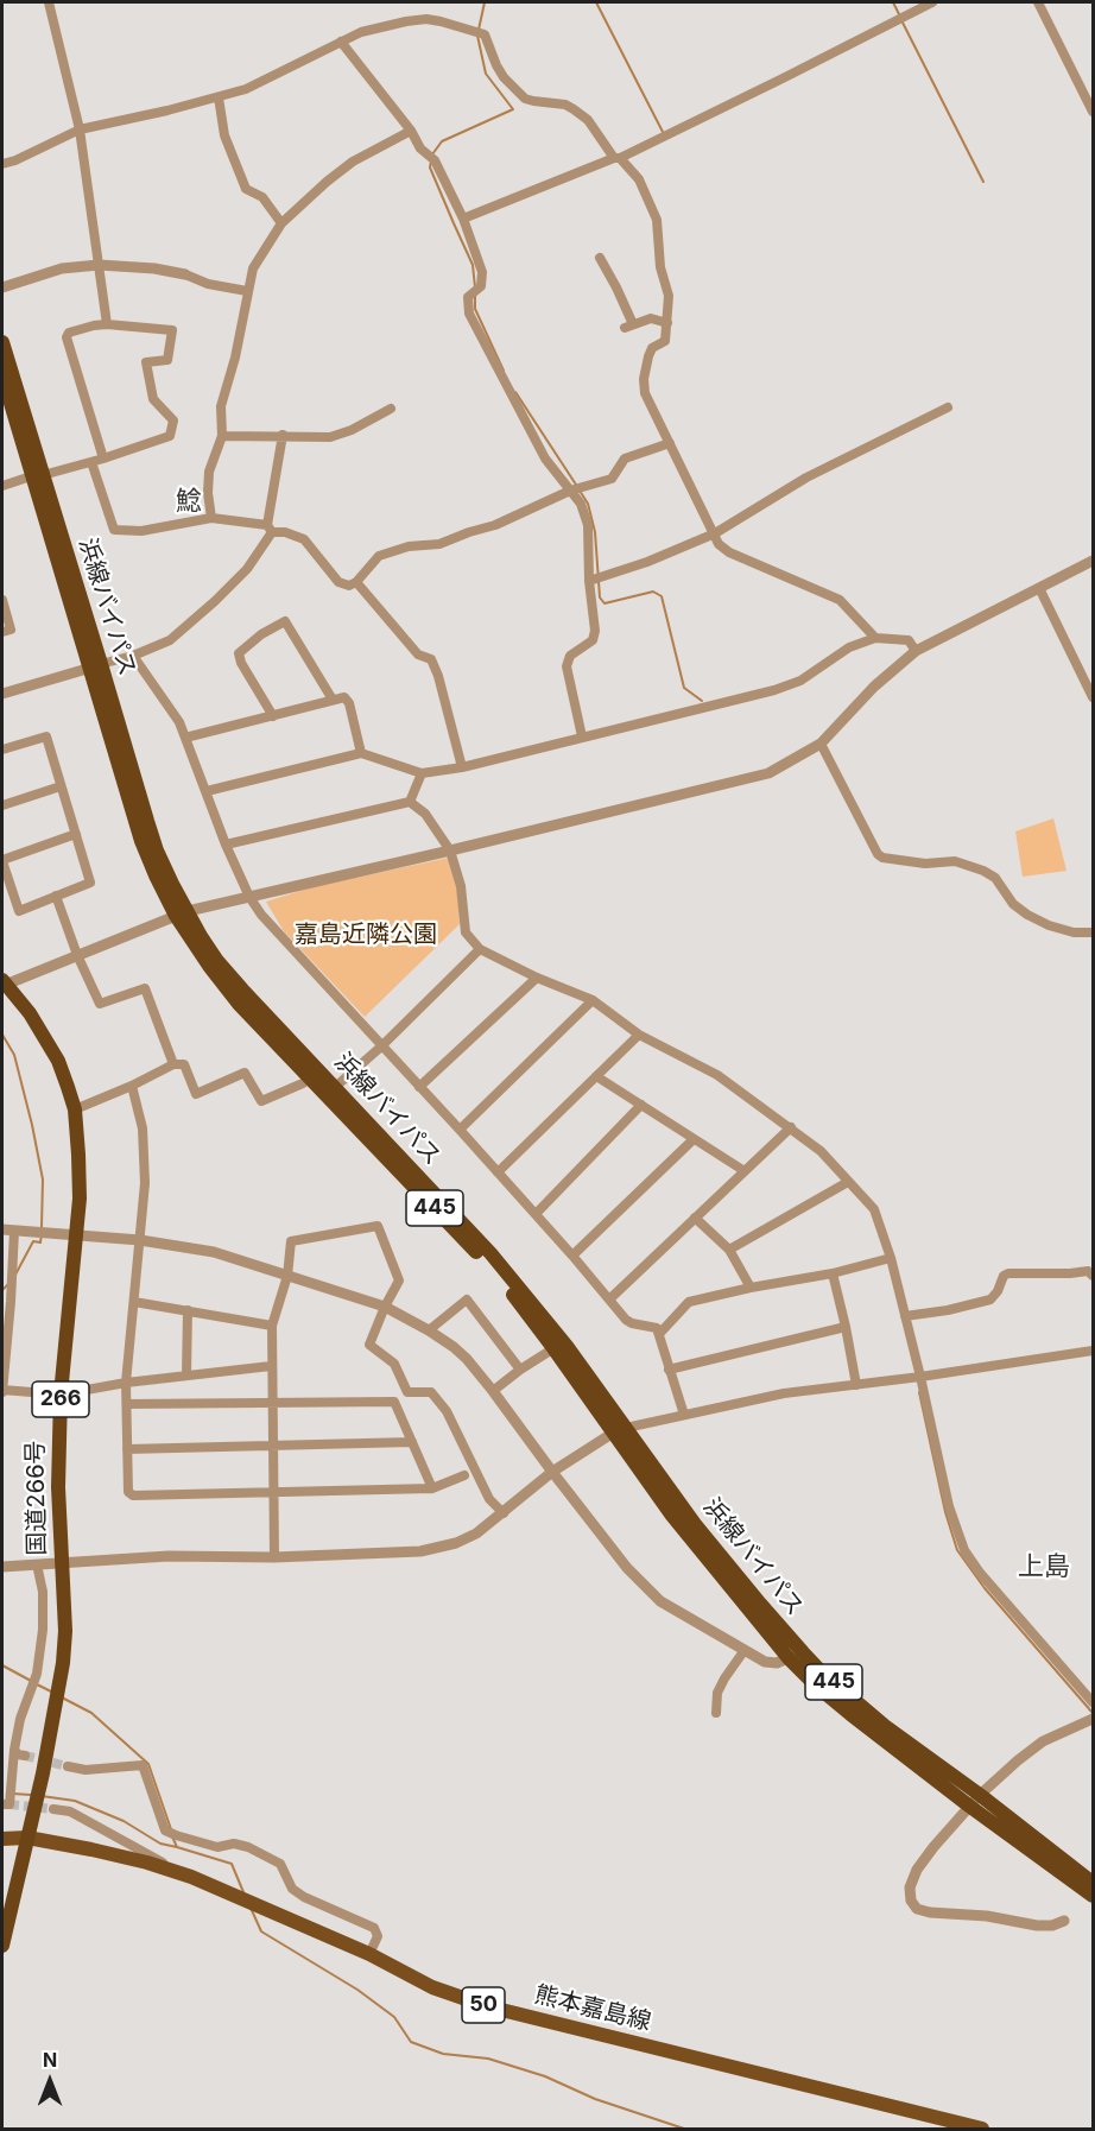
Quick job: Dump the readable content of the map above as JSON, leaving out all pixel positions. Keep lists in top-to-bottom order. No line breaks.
{"streets":{"highway":["浜線バイパス","445","266","国道266号"],"main road":["50","熊本嘉島線"]},"crossings":[["国道266号","熊本嘉島線"]],"districts":["鯰","上島"],"parks":["嘉島近隣公園"],"north":"top"}
